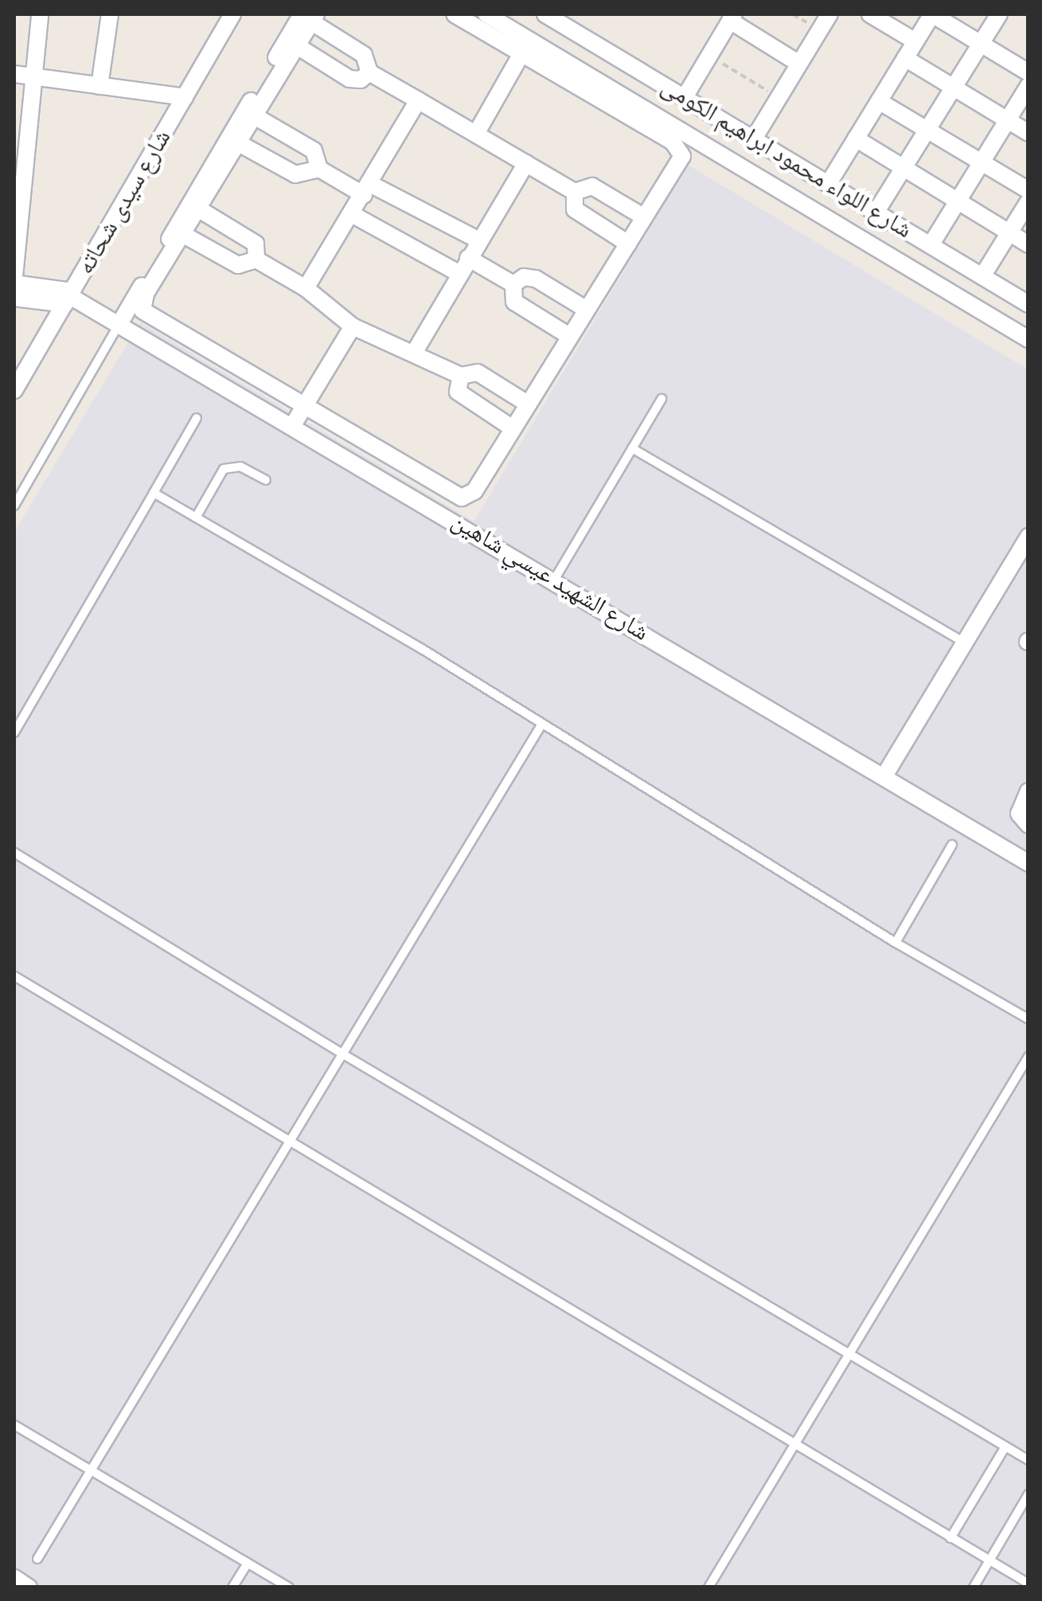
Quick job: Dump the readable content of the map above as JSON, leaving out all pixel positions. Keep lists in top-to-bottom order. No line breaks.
{"streets":{"street":["شارع اللواء محمود ابراهيم الكومى","شارع سيدى شحاته","شارع الشهيد عيسي شاهين"]},"crossings":[["شارع سيدى شحاته","شارع الشهيد عيسي شاهين"]]}
